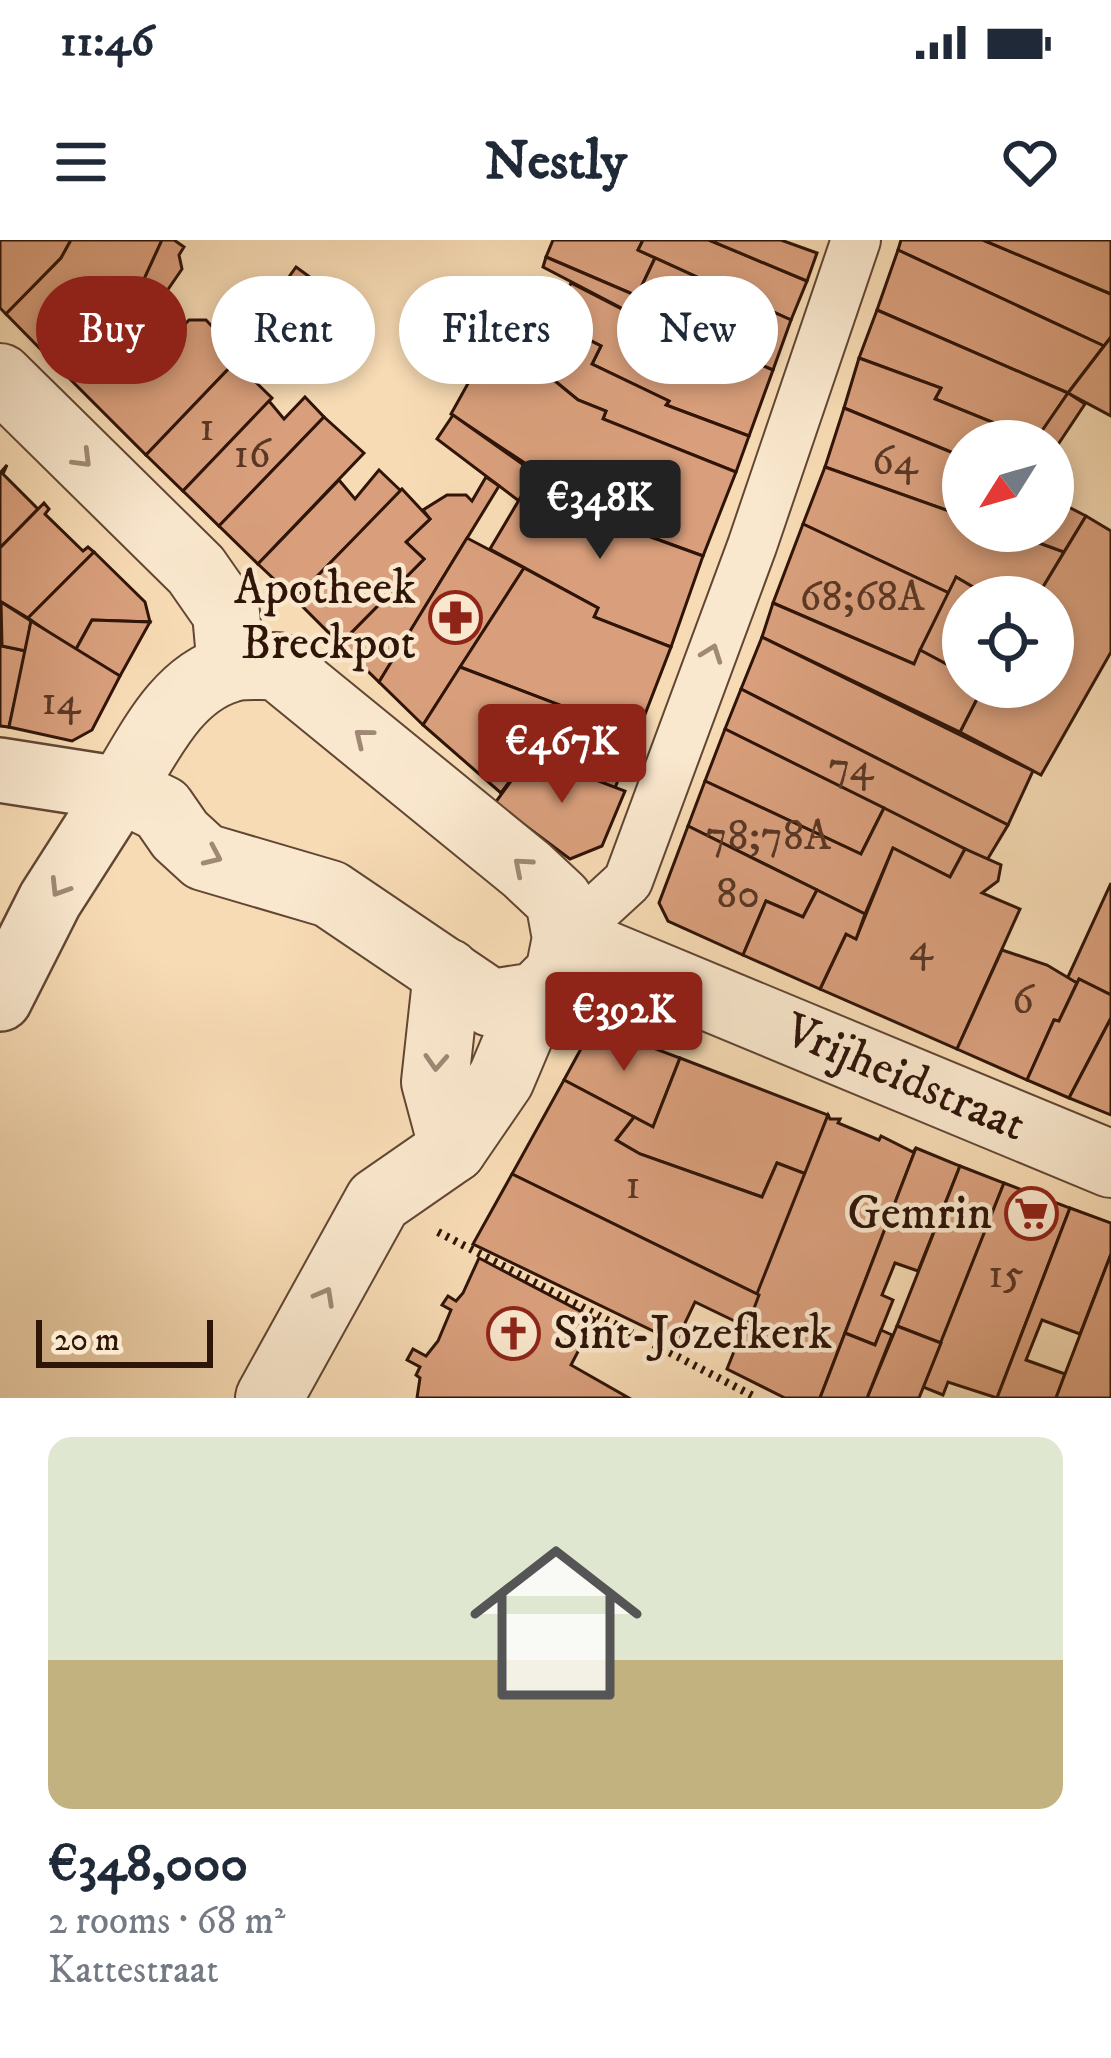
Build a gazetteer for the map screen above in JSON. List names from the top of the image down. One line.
{"streets":{"street":["Vrijheidstraat"]},"places":{"pharmacy":["Apotheek Breckpot"],"supermarket":["Gemrin"],"church":["Sint-Jozefkerk"]},"house_numbers":["1","16","64","68;68A","14","74","78;78A","80","4","6","1","15"],"scale_bar":"20 m","north":"bottom left","page":{"status":"11:46","header":"Nestly","chip":["Buy","Rent","Filters","New"],"price":["€348K","€467K","€392K"],"scale":"20 m","list":[{"name":"€348,000","note":"2 rooms · 68 m² · Kattestraat"}]}}
